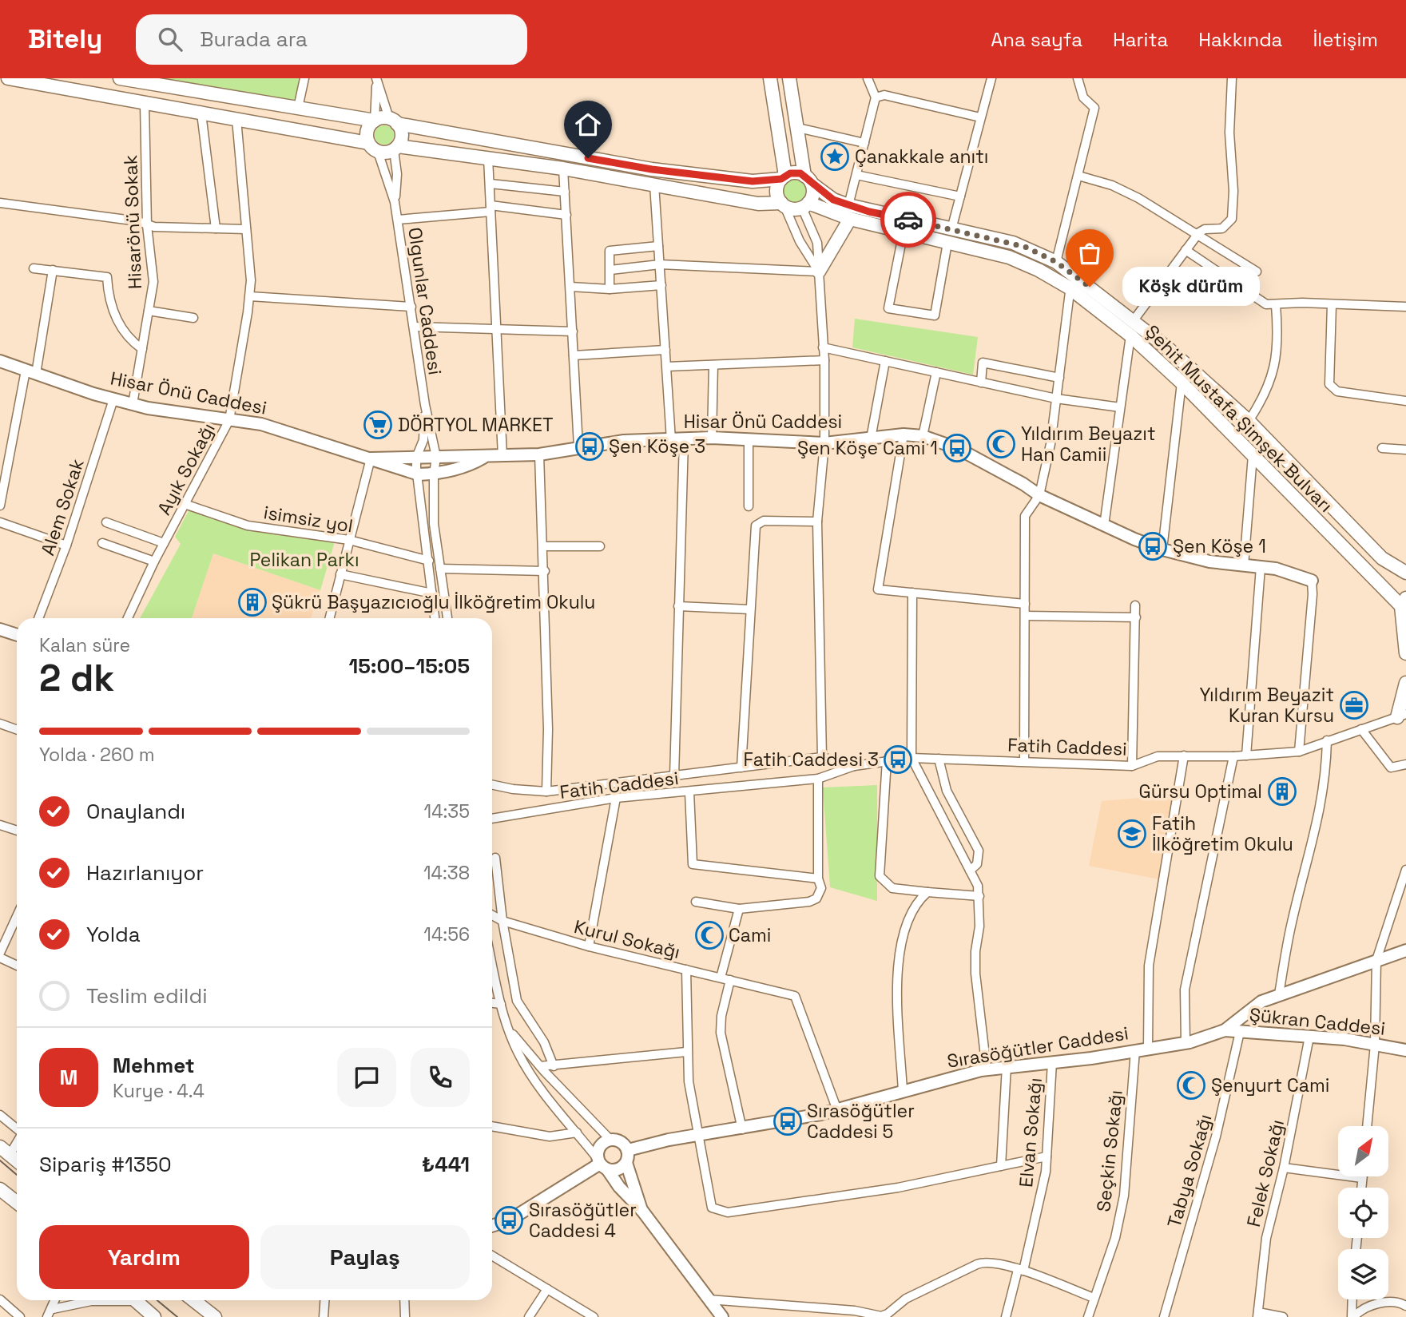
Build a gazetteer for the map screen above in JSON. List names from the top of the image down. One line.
{"streets":{"main road":["Hisar Önü Caddesi","Şehit Mustafa Şimşek Bulvarı","Şükran Caddesi","Sırasöğütler Caddesi"],"street":["Hisarönü Sokak","Olgunlar Caddesi","Ayık Sokağı","Alem Sokak","isimsiz yol","Fatih Caddesi","Kurul Sokağı","Elvan Sokağı","Seçkin Sokağı","Tabya Sokağı","Felek Sokağı"]},"crossings":[["Hisarönü Sokak","Hisar Önü Caddesi"],["Olgunlar Caddesi","Hisar Önü Caddesi"],["Olgunlar Caddesi","isimsiz yol"],["Hisar Önü Caddesi","Ayık Sokağı"],["Hisar Önü Caddesi","Alem Sokak"],["Ayık Sokağı","isimsiz yol"],["Kurul Sokağı","Sırasöğütler Caddesi"],["Şükran Caddesi","Sırasöğütler Caddesi"],["Şükran Caddesi","Tabya Sokağı"],["Şükran Caddesi","Felek Sokağı"],["Sırasöğütler Caddesi","Elvan Sokağı"],["Sırasöğütler Caddesi","Seçkin Sokağı"]],"parks":["Pelikan Parkı"],"places":{"place":["Çanakkale anıtı"],"other":["Köşk dürüm"],"supermarket":["DÖRTYOL MARKET"],"mosque":["Yıldırım Beyazıt Han Camii","Cami","Şenyurt Cami"],"bus stop":["Şen Köşe 3","Şen Köşe Cami 1","Şen Köşe 1","Fatih Caddesi 3","Sırasöğütler Caddesi 5","Sırasöğütler Caddesi 4"],"building":["Şükrü Başyazıcıoğlu İlköğretim Okulu","Gürsu Optimal"],"office":["Yıldırım Beyazit Kuran Kursu"],"school or university":["Fatih İlköğretim Okulu"]},"north":"top right","page":{"header":"Bitely","search":"Burada ara","nav":["Ana sayfa","Harita","Hakkında","İletişim"],"bubble":"Köşk dürüm","heading":["2 dk","Kalan süre","15:00–15:05"],"panel":["Mehmet","Kurye · 4.4","Sipariş #1350","₺441"],"bar":"Yolda · 260 m","list":[["Onaylandı","14:35"],["Hazırlanıyor","14:38"],["Yolda","14:56"],"Teslim edildi"],"round":"M","buttons":["Yardım","Paylaş"]}}
